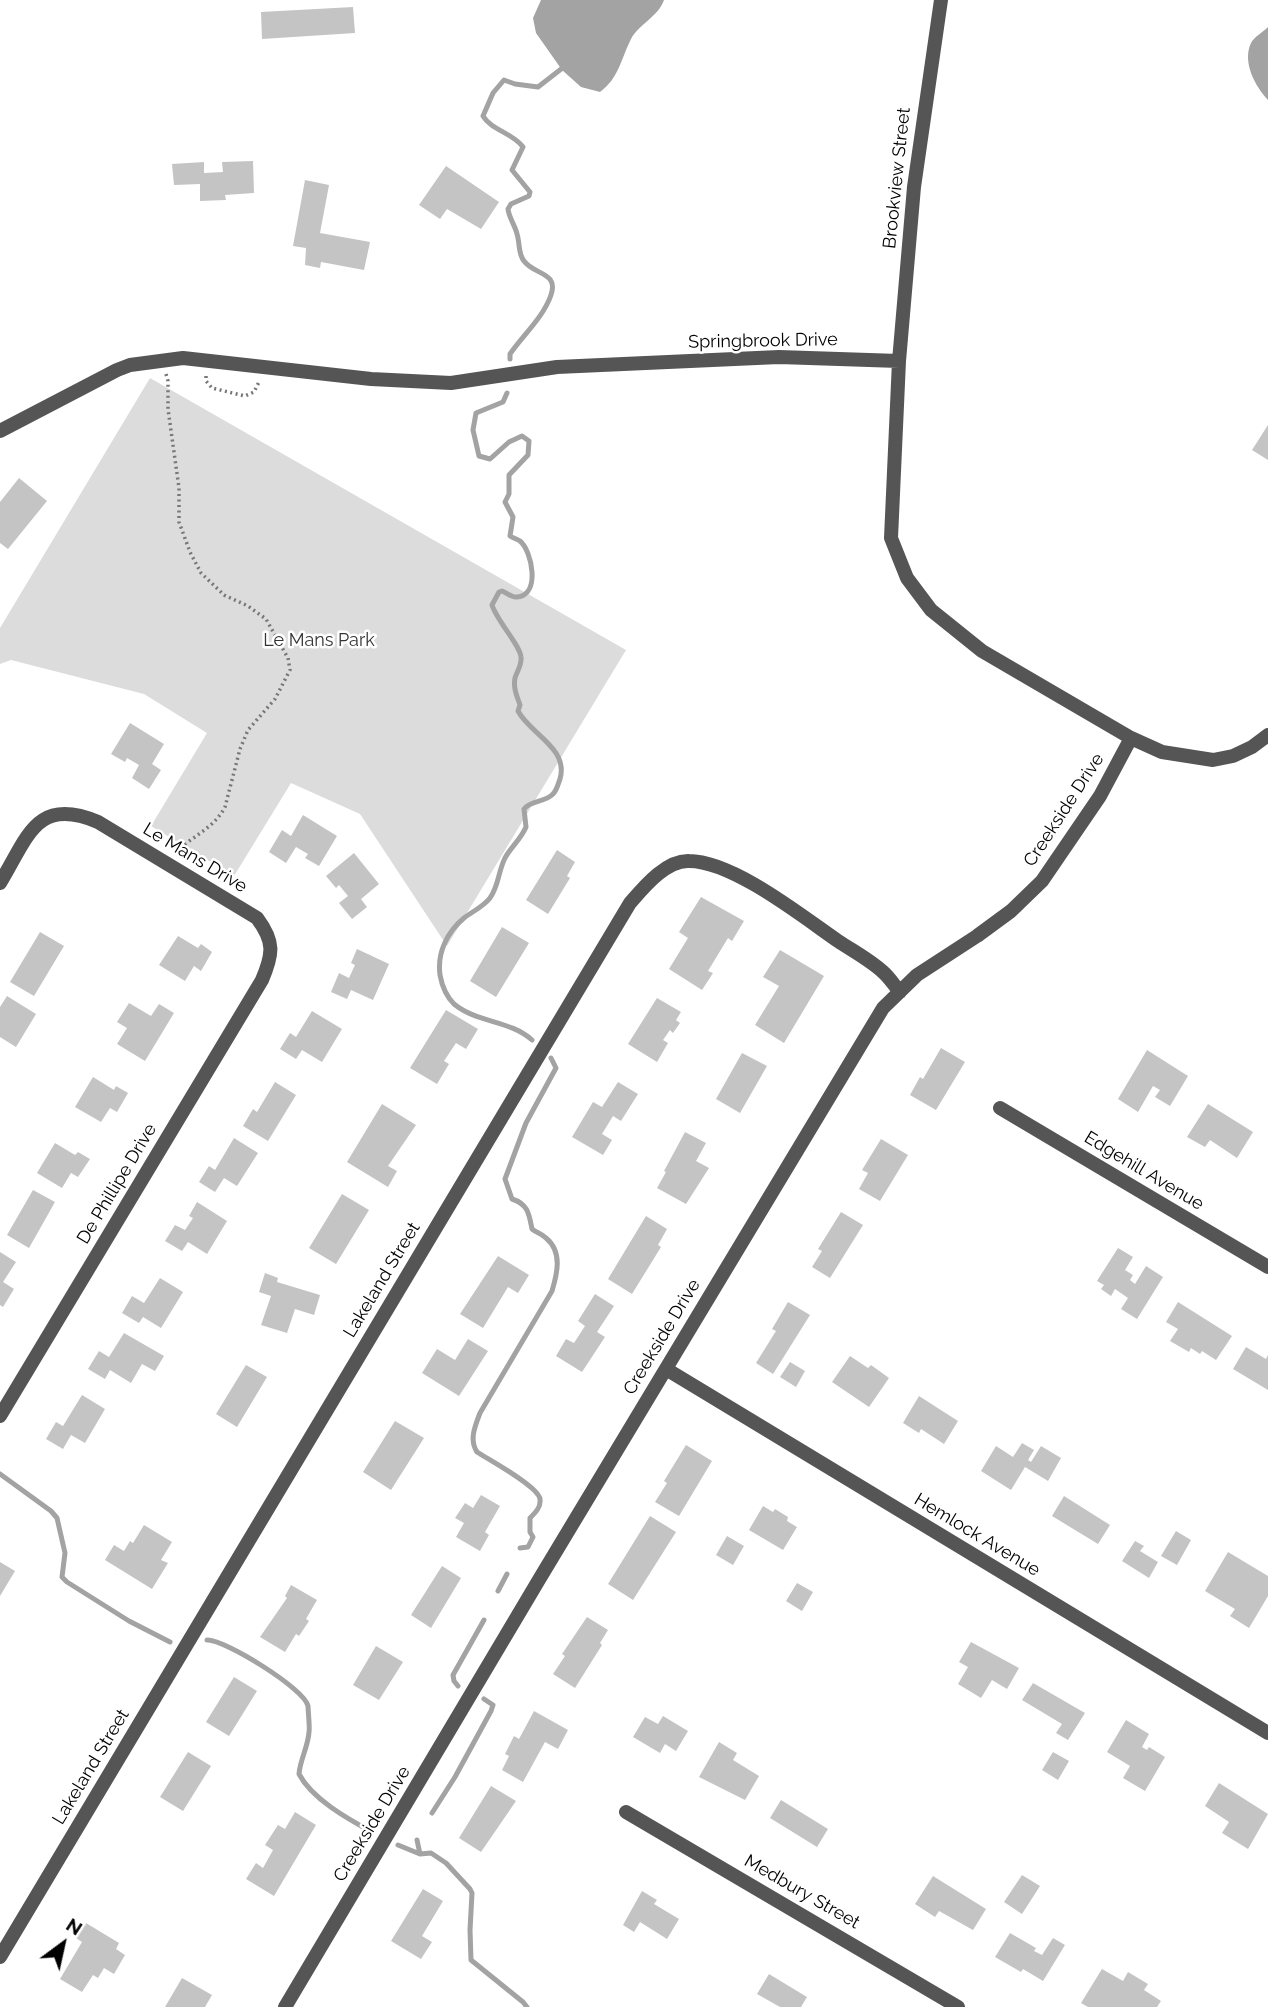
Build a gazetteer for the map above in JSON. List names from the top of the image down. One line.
{"streets":{"street":["Brookview Street","Springbrook Drive","Creekside Drive","Le Mans Drive","Edgehill Avenue","De Phillipe Drive","Lakeland Street","Hemlock Avenue","Medbury Street"]},"crossings":[["Brookview Street","Springbrook Drive"],["Creekside Drive","Lakeland Street"],["Creekside Drive","Hemlock Avenue"],["Le Mans Drive","De Phillipe Drive"]],"parks":["Le Mans Park"],"north":"top right"}
